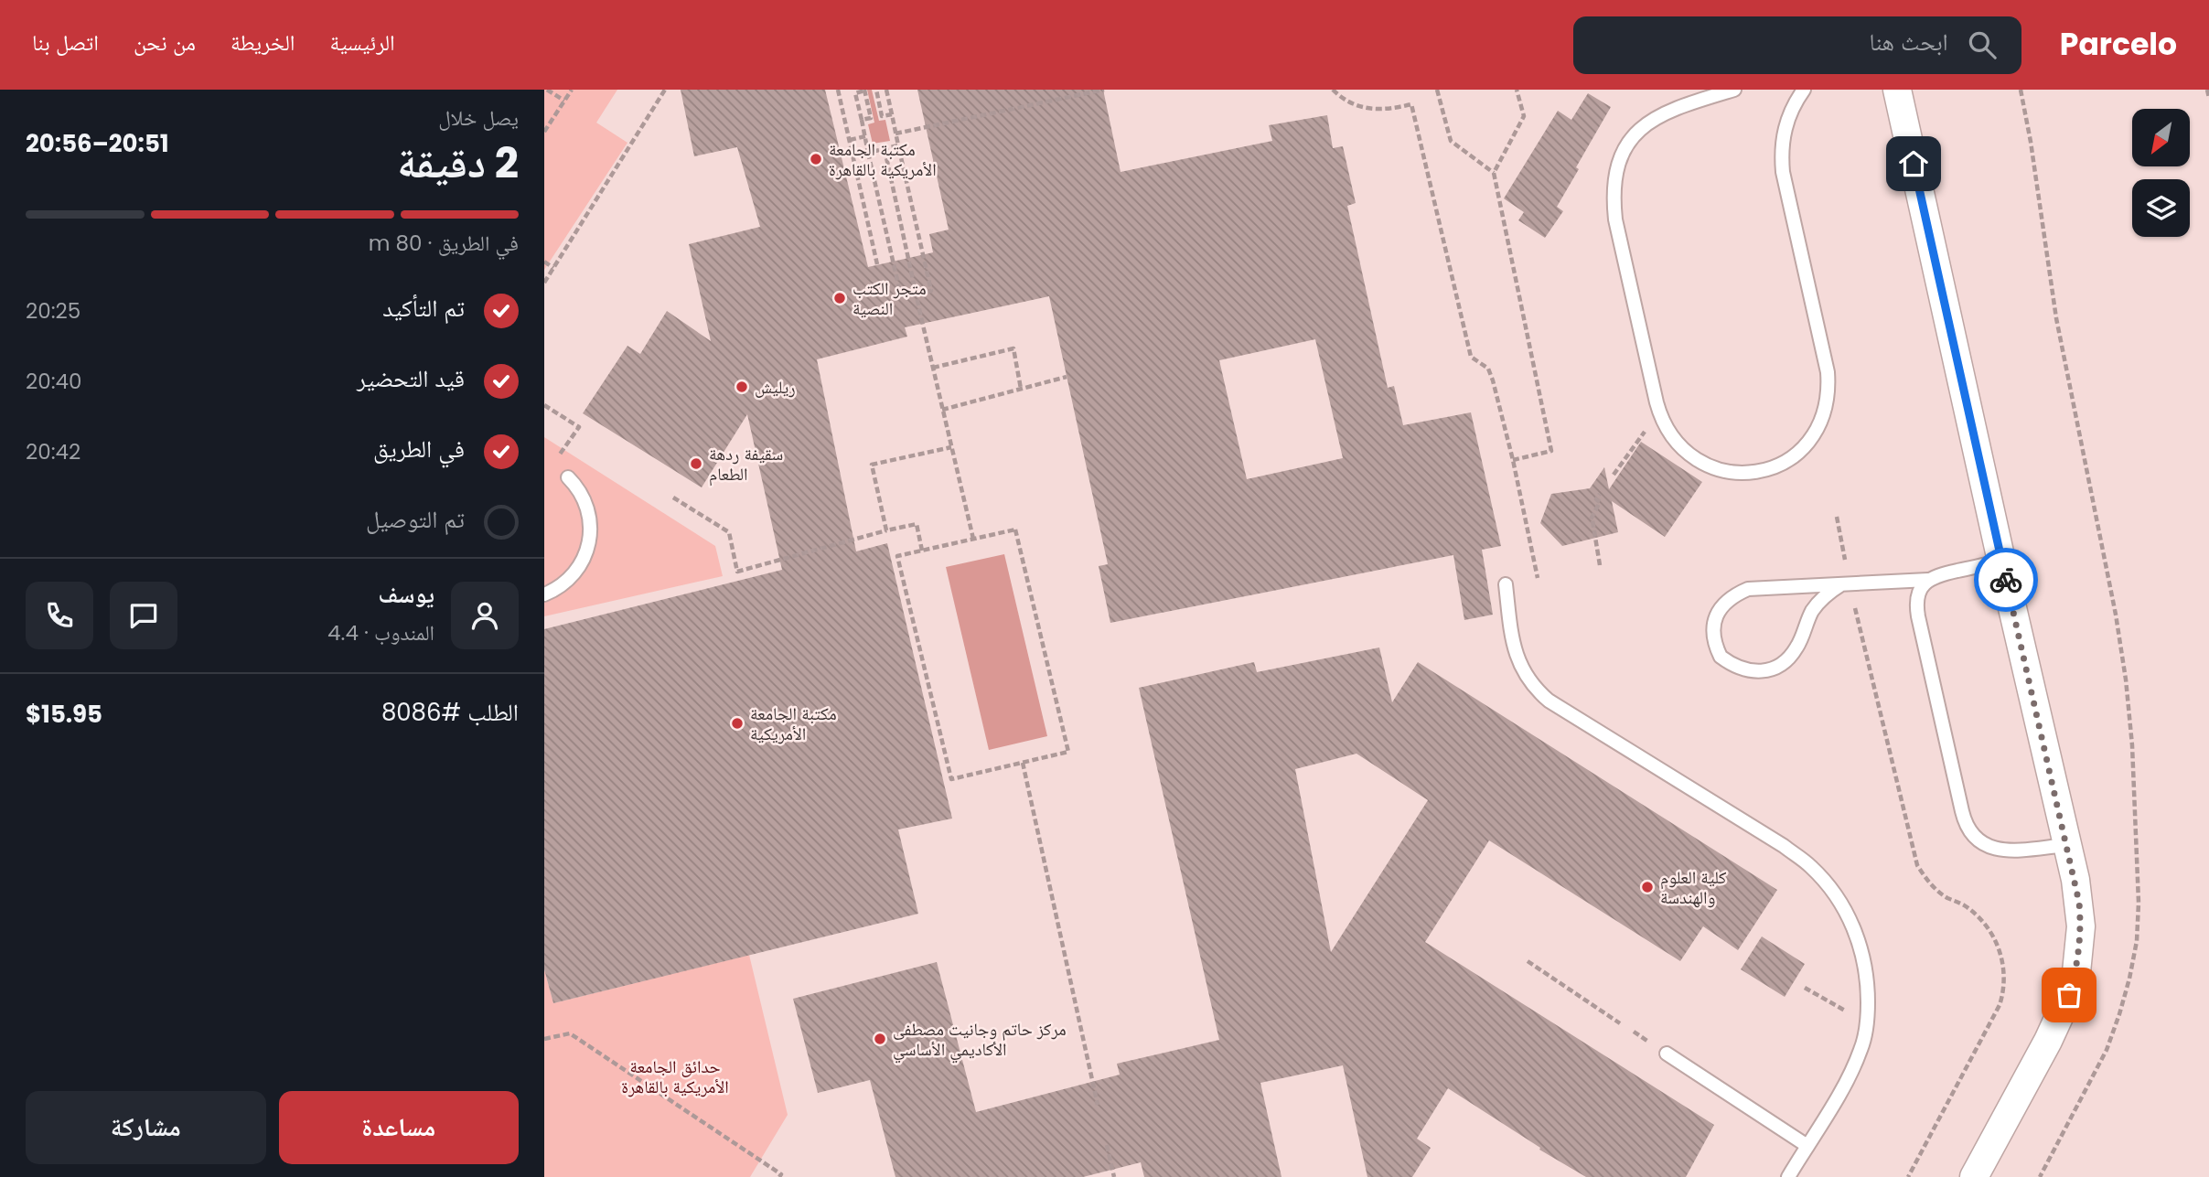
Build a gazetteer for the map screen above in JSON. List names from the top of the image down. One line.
{"parks":["حدائق الجامعة الأمريكية بالقاهرة"],"places":["مكتبة الجامعة الأمريكية بالقاهرة","متجر الكتب النصية","ريليش","سقيفة ردهة الطعام","مكتبة الجامعة الأمريكية","كلية العلوم والهندسة","مركز حاتم وجانيت مصطفى الأكاديمي الأساسي"],"north":"bottom left","page":{"header":"Parcelo","search":"ابحث هنا","nav":["الرئيسية","الخريطة","من نحن","اتصل بنا"],"heading":["2 دقيقة","يصل خلال","20:51–20:56"],"panel":["يوسف","المندوب · 4.4","الطلب #8086","$15.95"],"bar":"في الطريق · 80 m","list":[["تم التأكيد","20:25"],["قيد التحضير","20:40"],["في الطريق","20:42"],"تم التوصيل"],"buttons":["مساعدة","مشاركة"]}}
